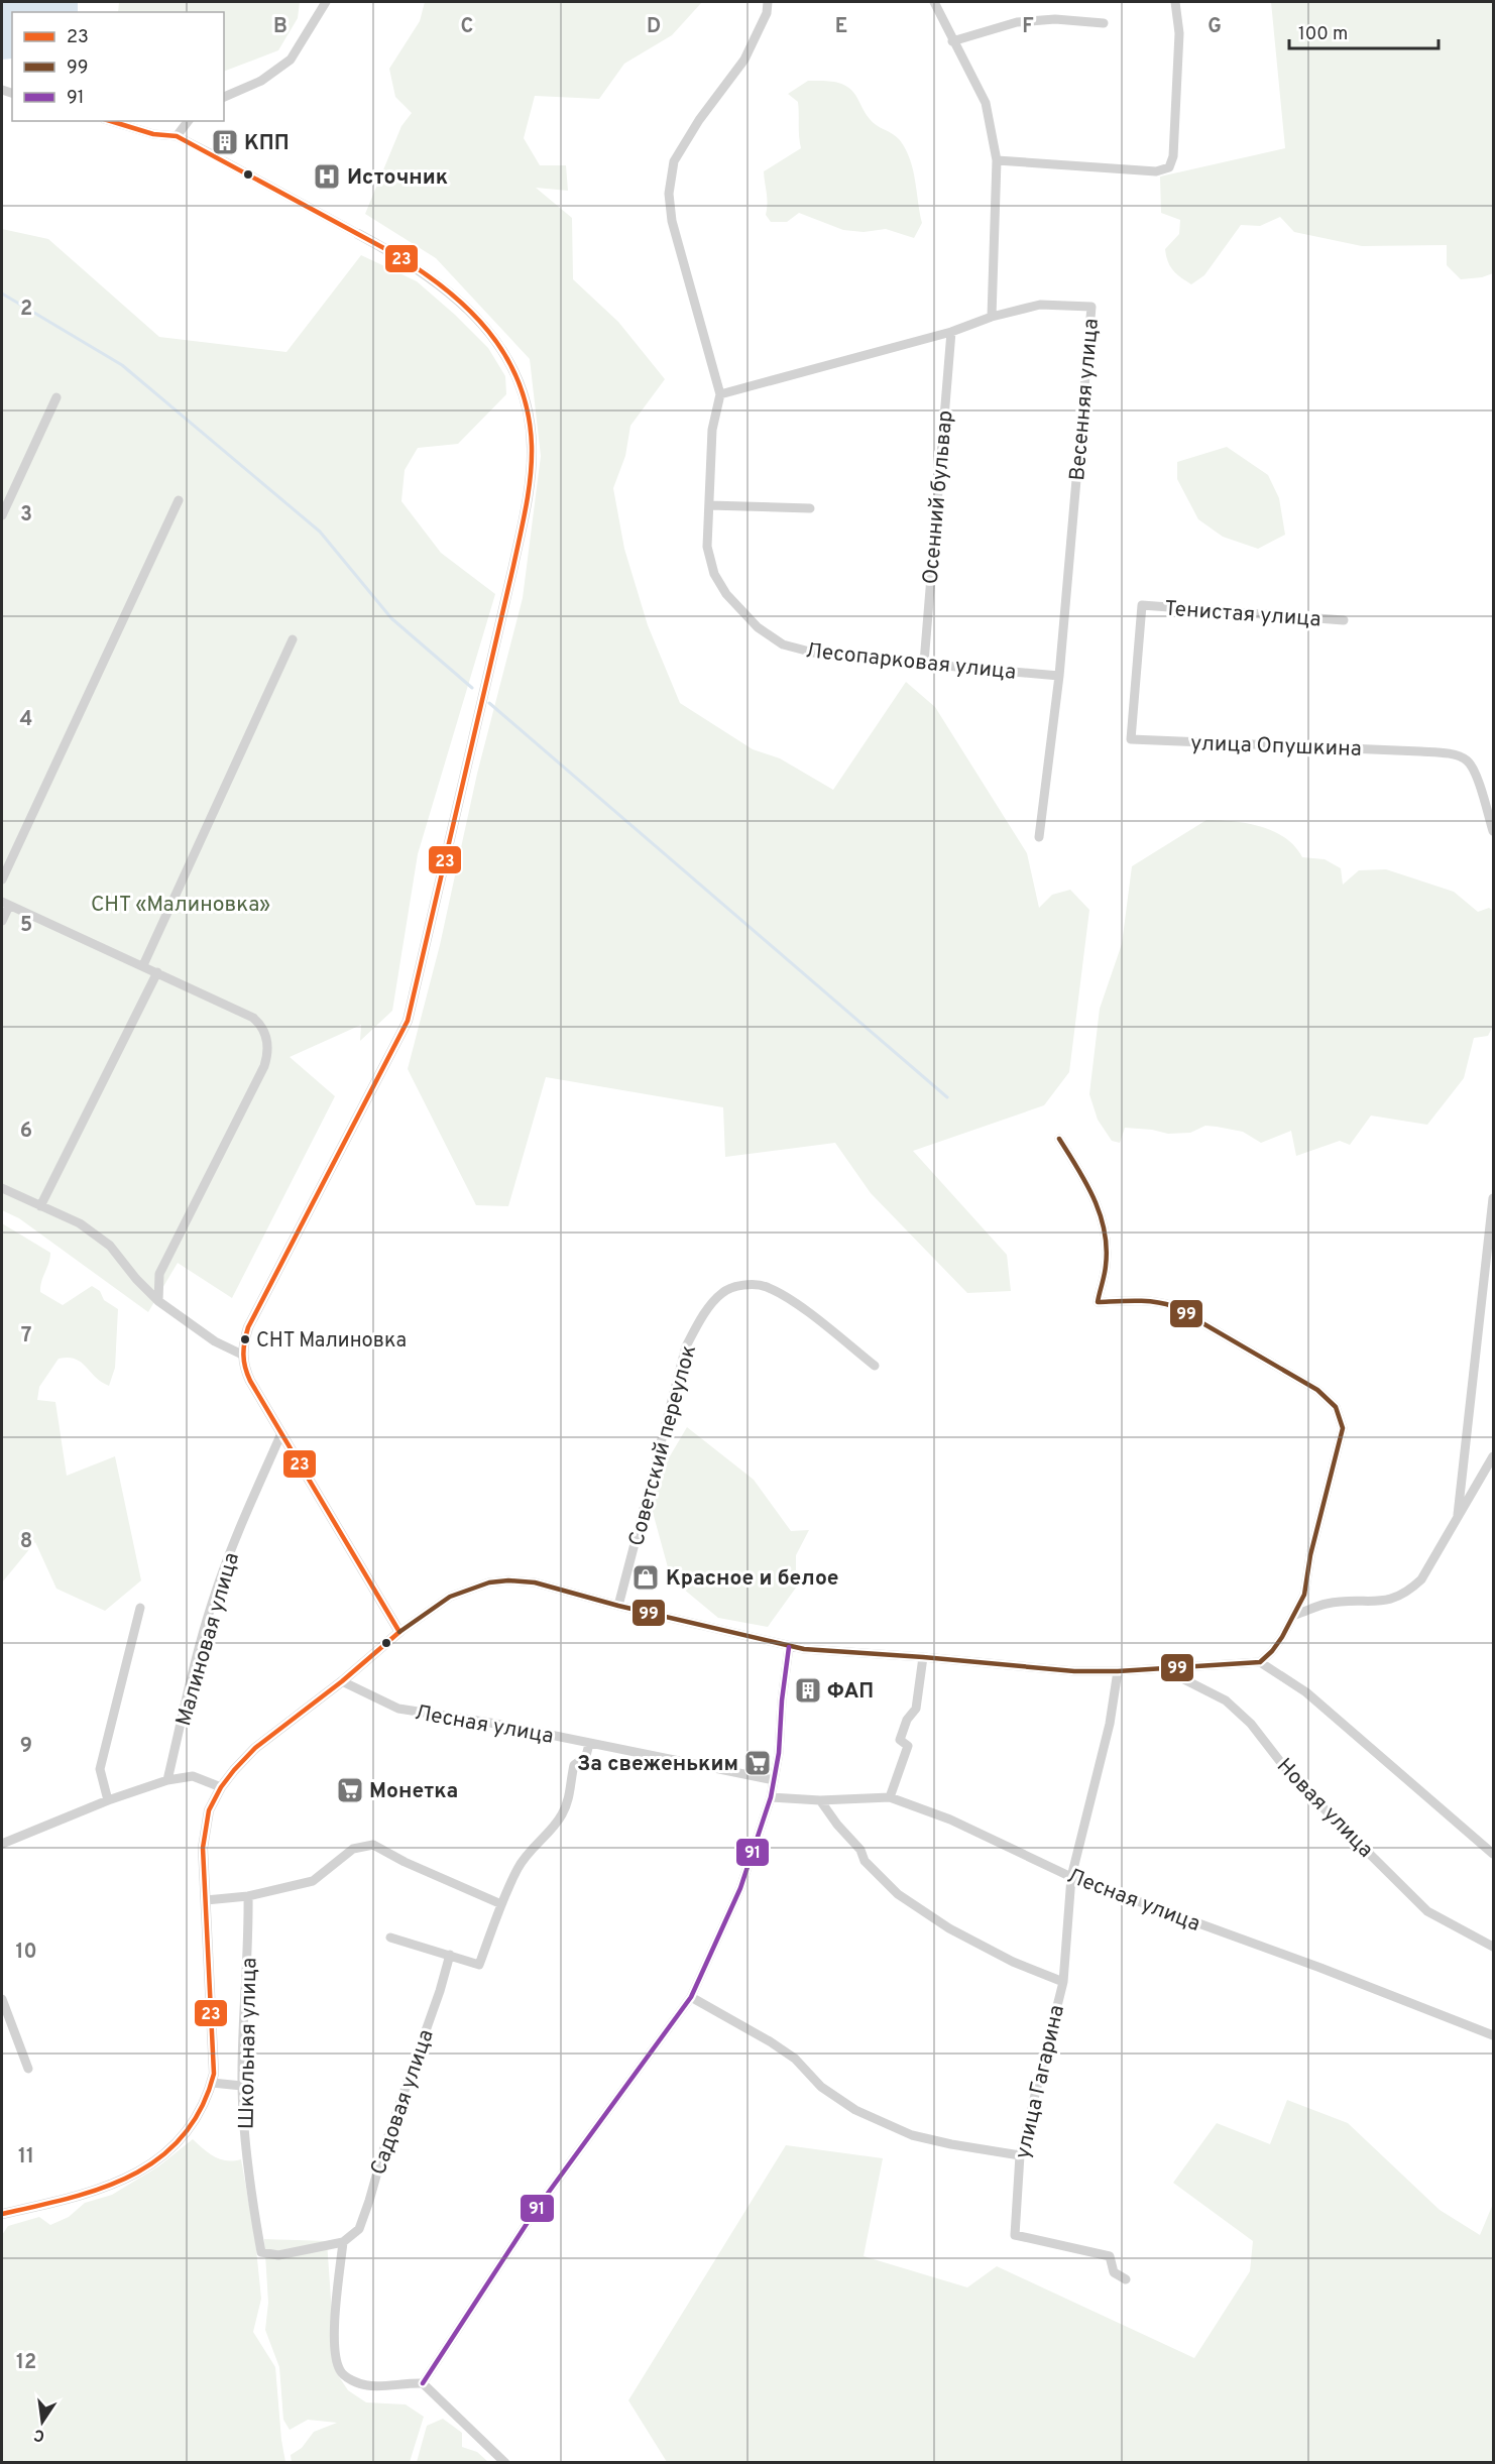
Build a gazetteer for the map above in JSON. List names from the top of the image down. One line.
{"streets":{"street":["Весенняя улица","Осенний бульвар","Тенистая улица","Лесопарковая улица","улица Опушкина","Советский переулок","Малиновая улица","Лесная улица","Новая улица","Школьная улица","улица Гагарина","Садовая улица"]},"crossings":[["Весенняя улица","Осенний бульвар"],["Весенняя улица","Лесопарковая улица"],["Осенний бульвар","Лесопарковая улица"],["Тенистая улица","улица Опушкина"],["Лесная улица","улица Гагарина"],["Школьная улица","Садовая улица"]],"parks":["СНТ «Малиновка»"],"places":{"building":["КПП","ФАП"],"hospital":["Источник"],"other":["СНТ Малиновка"],"shop":["Красное и белое"],"supermarket":["За свеженьким","Монетка"]},"lines":["transit line 23","transit line 99","transit line 91"],"legend":["23","99","91"],"scale_bar":"100 m","north":"bottom","grid":{"columns":["B","C","D","E","F","G"],"rows":["2","3","4","5","6","7","8","9","10","11","12"]}}
